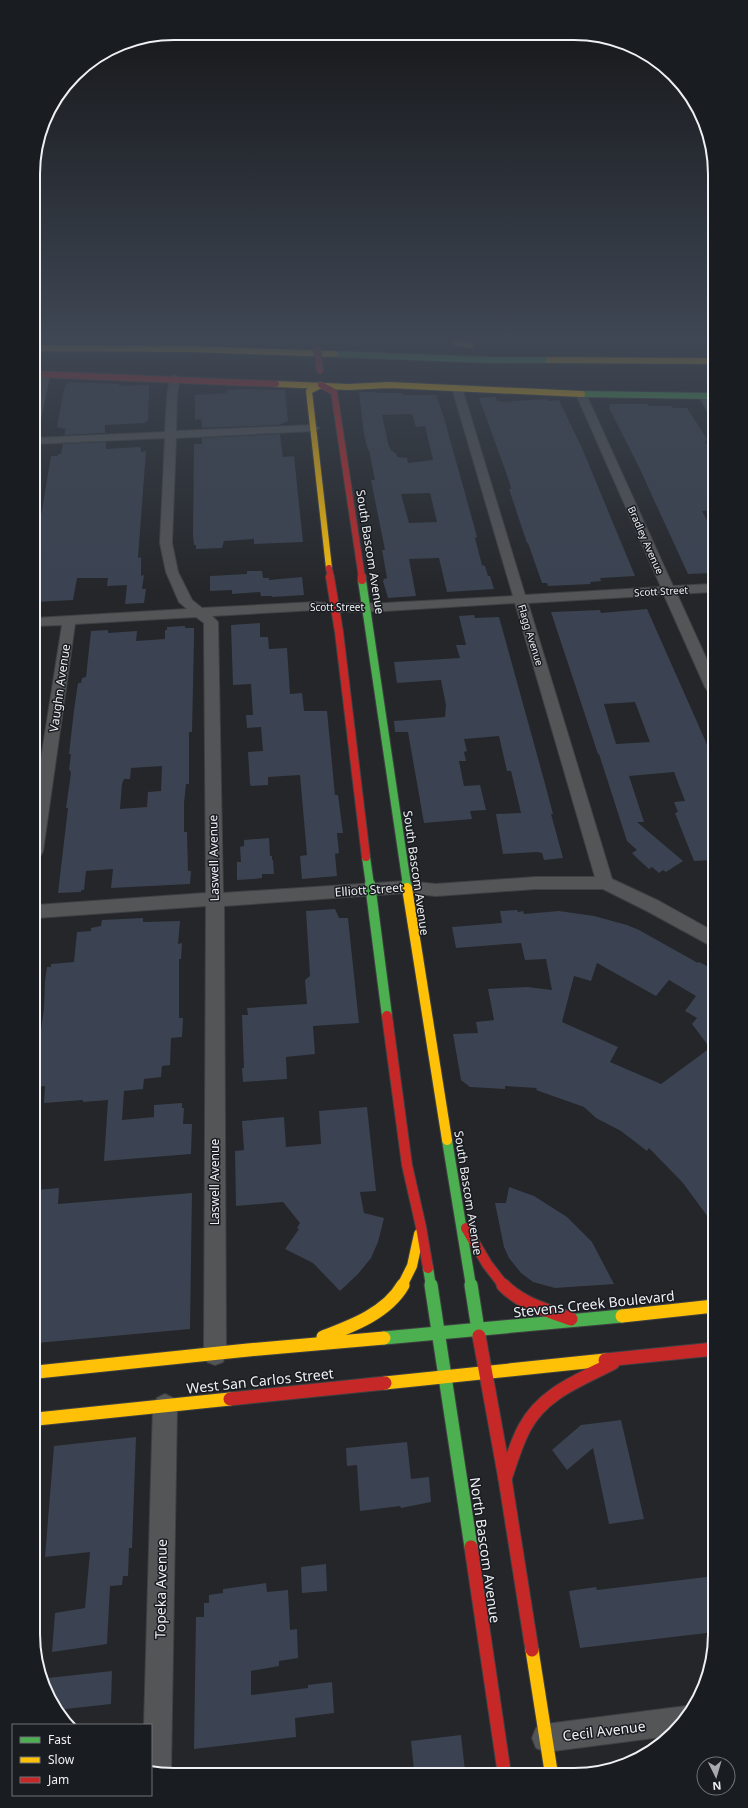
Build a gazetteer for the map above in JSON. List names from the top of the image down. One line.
{"streets":{"main road":["South Bascom Avenue","Stevens Creek Boulevard","West San Carlos Street","North Bascom Avenue"],"street":["Bradley Avenue","Scott Street","Flagg Avenue","Vaughn Avenue","Laswell Avenue","Elliott Street","Topeka Avenue","Cecil Avenue"]},"crossings":[["Bradley Avenue","Scott Street"],["South Bascom Avenue","Scott Street"],["South Bascom Avenue","Elliott Street"],["South Bascom Avenue","Stevens Creek Boulevard"],["South Bascom Avenue","West San Carlos Street"],["Scott Street","Flagg Avenue"],["Scott Street","Vaughn Avenue"],["Scott Street","Laswell Avenue"],["Flagg Avenue","Elliott Street"],["Laswell Avenue","Elliott Street"],["West San Carlos Street","North Bascom Avenue"],["West San Carlos Street","Topeka Avenue"]],"legend":["Fast","Slow","Jam"],"north":"bottom"}
